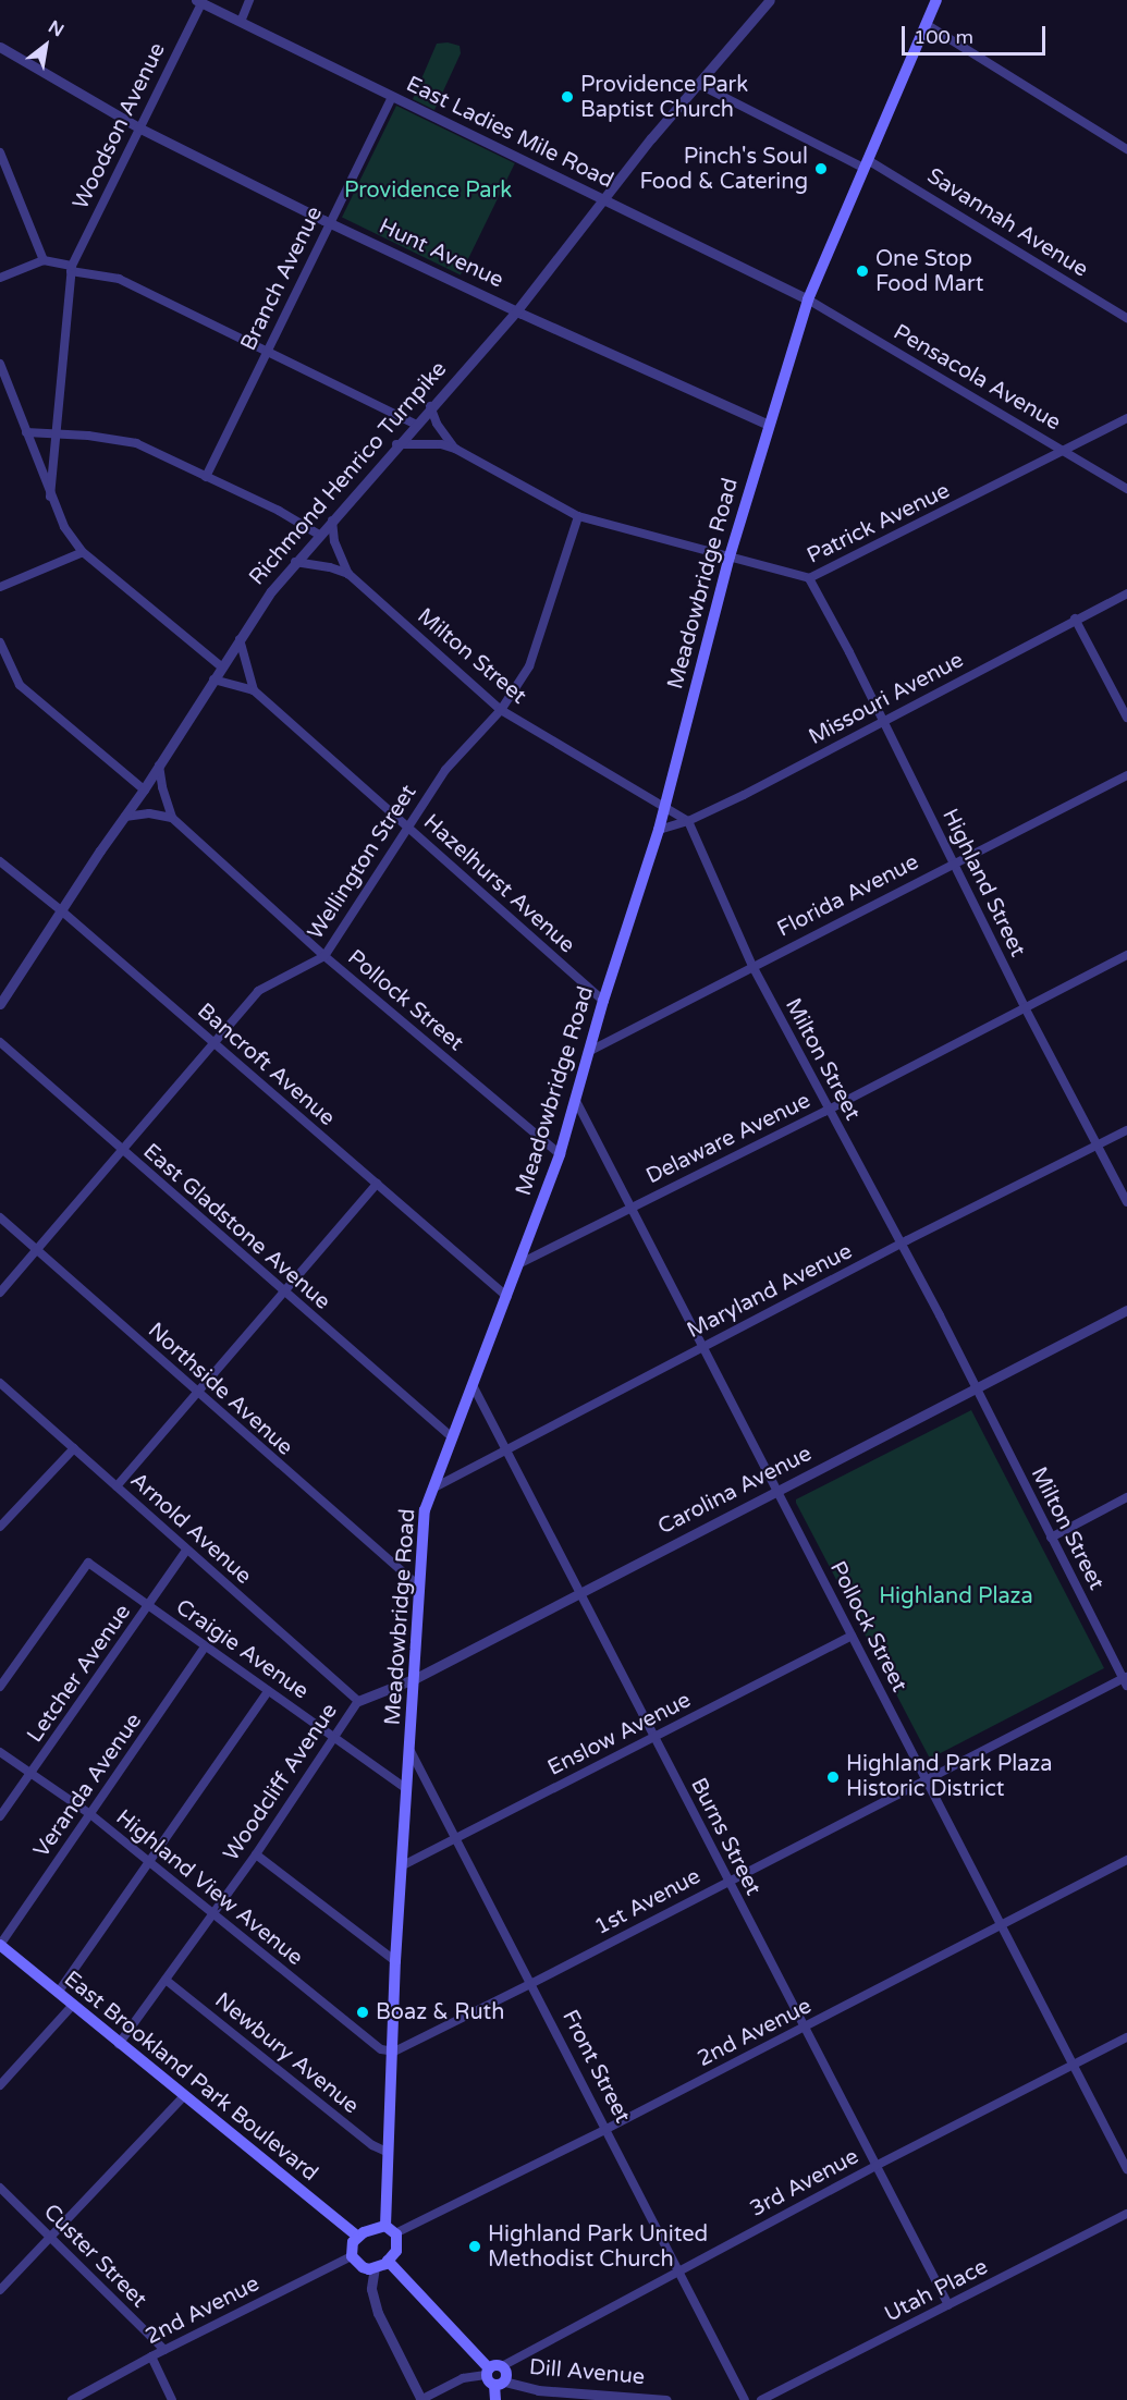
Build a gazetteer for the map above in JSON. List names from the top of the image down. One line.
{"streets":{"main road":["Meadowbridge Road","East Brookland Park Boulevard"],"street":["Woodson Avenue","East Ladies Mile Road","Savannah Avenue","Hunt Avenue","Branch Avenue","Pensacola Avenue","Richmond Henrico Turnpike","Patrick Avenue","Milton Street","Missouri Avenue","Wellington Street","Highland Street","Hazelhurst Avenue","Florida Avenue","Pollock Street","Bancroft Avenue","Delaware Avenue","East Gladstone Avenue","Maryland Avenue","Northside Avenue","Carolina Avenue","Arnold Avenue","Craigie Avenue","Letcher Avenue","Enslow Avenue","Woodcliff Avenue","Veranda Avenue","Burns Street","Highland View Avenue","1st Avenue","2nd Avenue","Newbury Avenue","Front Street","3rd Avenue","Custer Street","Utah Place","Dill Avenue"]},"crossings":[["Woodson Avenue","East Ladies Mile Road"],["Woodson Avenue","Hunt Avenue"],["East Ladies Mile Road","Branch Avenue"],["East Ladies Mile Road","Pensacola Avenue"],["East Ladies Mile Road","Richmond Henrico Turnpike"],["East Ladies Mile Road","Meadowbridge Road"],["Savannah Avenue","Richmond Henrico Turnpike"],["Savannah Avenue","Meadowbridge Road"],["Hunt Avenue","Branch Avenue"],["Hunt Avenue","Richmond Henrico Turnpike"],["Hunt Avenue","Meadowbridge Road"],["Pensacola Avenue","Patrick Avenue"],["Pensacola Avenue","Meadowbridge Road"],["Richmond Henrico Turnpike","Patrick Avenue"],["Richmond Henrico Turnpike","Milton Street"],["Richmond Henrico Turnpike","Hazelhurst Avenue"],["Richmond Henrico Turnpike","Bancroft Avenue"],["Patrick Avenue","Meadowbridge Road"],["Patrick Avenue","Wellington Street"],["Patrick Avenue","Highland Street"],["Meadowbridge Road","Milton Street"],["Meadowbridge Road","Missouri Avenue"],["Meadowbridge Road","Hazelhurst Avenue"],["Meadowbridge Road","Florida Avenue"],["Meadowbridge Road","Pollock Street"],["Meadowbridge Road","Bancroft Avenue"],["Meadowbridge Road","Delaware Avenue"],["Meadowbridge Road","East Gladstone Avenue"],["Meadowbridge Road","Maryland Avenue"],["Meadowbridge Road","Northside Avenue"],["Meadowbridge Road","Carolina Avenue"],["Meadowbridge Road","Craigie Avenue"],["Meadowbridge Road","Enslow Avenue"],["Meadowbridge Road","Burns Street"],["Meadowbridge Road","Highland View Avenue"],["Meadowbridge Road","1st Avenue"],["Meadowbridge Road","2nd Avenue"],["Meadowbridge Road","Newbury Avenue"],["Meadowbridge Road","Front Street"],["Meadowbridge Road","East Brookland Park Boulevard"],["Milton Street","Missouri Avenue"],["Milton Street","Wellington Street"],["Milton Street","Florida Avenue"],["Milton Street","Delaware Avenue"],["Milton Street","Maryland Avenue"],["Milton Street","Carolina Avenue"],["Milton Street","1st Avenue"],["Missouri Avenue","Highland Street"],["Wellington Street","Hazelhurst Avenue"],["Wellington Street","Pollock Street"],["Wellington Street","Bancroft Avenue"],["Wellington Street","East Gladstone Avenue"],["Wellington Street","Northside Avenue"],["Highland Street","Florida Avenue"],["Highland Street","Delaware Avenue"],["Highland Street","Maryland Avenue"],["Pollock Street","Delaware Avenue"],["Pollock Street","Maryland Avenue"],["Pollock Street","Carolina Avenue"],["Pollock Street","Enslow Avenue"],["Pollock Street","1st Avenue"],["Pollock Street","2nd Avenue"],["Pollock Street","3rd Avenue"],["Maryland Avenue","Burns Street"],["Carolina Avenue","Arnold Avenue"],["Carolina Avenue","Woodcliff Avenue"],["Carolina Avenue","Burns Street"],["Arnold Avenue","Letcher Avenue"],["Arnold Avenue","Woodcliff Avenue"],["Craigie Avenue","Letcher Avenue"],["Craigie Avenue","Woodcliff Avenue"],["Craigie Avenue","Veranda Avenue"],["Letcher Avenue","Highland View Avenue"],["Enslow Avenue","Burns Street"],["Enslow Avenue","Front Street"],["Woodcliff Avenue","Highland View Avenue"],["Woodcliff Avenue","Newbury Avenue"],["Woodcliff Avenue","East Brookland Park Boulevard"],["Veranda Avenue","Highland View Avenue"],["Veranda Avenue","East Brookland Park Boulevard"],["Burns Street","1st Avenue"],["Burns Street","2nd Avenue"],["Burns Street","3rd Avenue"],["Burns Street","Utah Place"],["Highland View Avenue","1st Avenue"],["1st Avenue","Front Street"],["2nd Avenue","Front Street"],["2nd Avenue","East Brookland Park Boulevard"],["2nd Avenue","Custer Street"],["Front Street","3rd Avenue"],["3rd Avenue","Dill Avenue"]],"parks":["Providence Park","Highland Plaza"],"places":["Providence Park Baptist Church","Pinch's Soul Food & Catering","One Stop Food Mart","Highland Park Plaza Historic District","Boaz & Ruth","Highland Park United Methodist Church"],"scale_bar":"100 m","north":"top right"}
